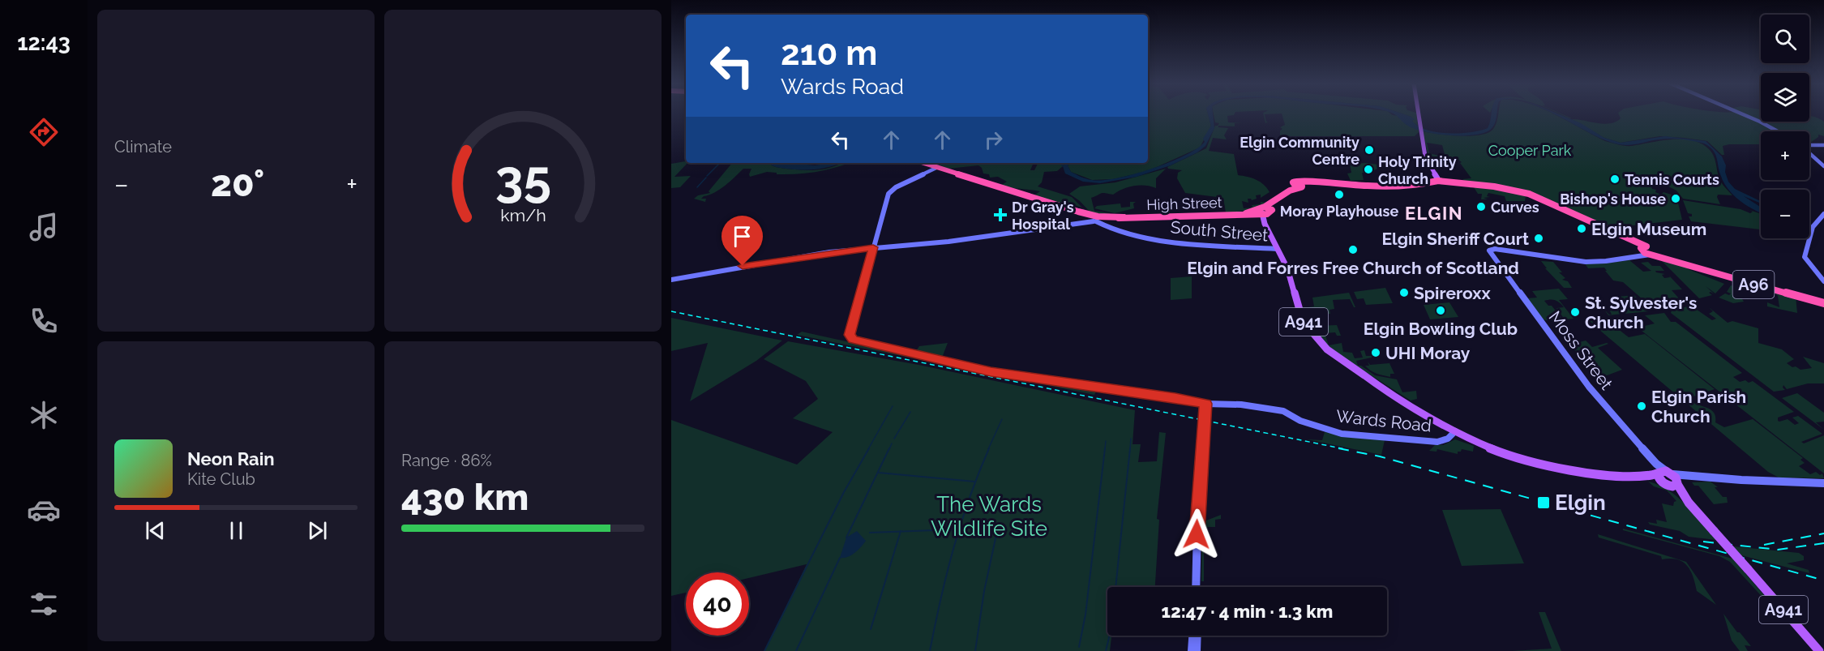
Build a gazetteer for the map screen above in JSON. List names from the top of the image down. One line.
{"streets":{"highway":["High Street","A96"],"main road":["A941"],"street":["South Street","Moss Street","Wards Road"]},"crossings":[["High Street","South Street"],["High Street","A941"],["South Street","A941"],["A941","Moss Street"],["A941","Wards Road"]],"districts":["ELGIN"],"parks":["Cooper Park","The Wards Wildlife Site"],"places":{"other":["Elgin Community Centre","Holy Trinity Church","Tennis Courts","Moray Playhouse","Bishop's House","Curves","Elgin Museum","Elgin Sheriff Court","Elgin and Forres Free Church of Scotland","Spireroxx","Elgin Bowling Club","St. Sylvester's Church","UHI Moray","Elgin Parish Church"],"health":["Dr Gray's Hospital"],"transit":["Elgin"]},"page":{"tabs":"12:43","tile":["Climate",["Range · 86%","430 km"]],"map_buttons":["+","−"],"turn":["210 m","Wards Road"],"heat":["−","20°","+"],"song":["Neon Rain","Kite Club"],"limit":"40","trip":"12:47 · 4 min · 1.3 km","gauge":["35","km/h"]}}
